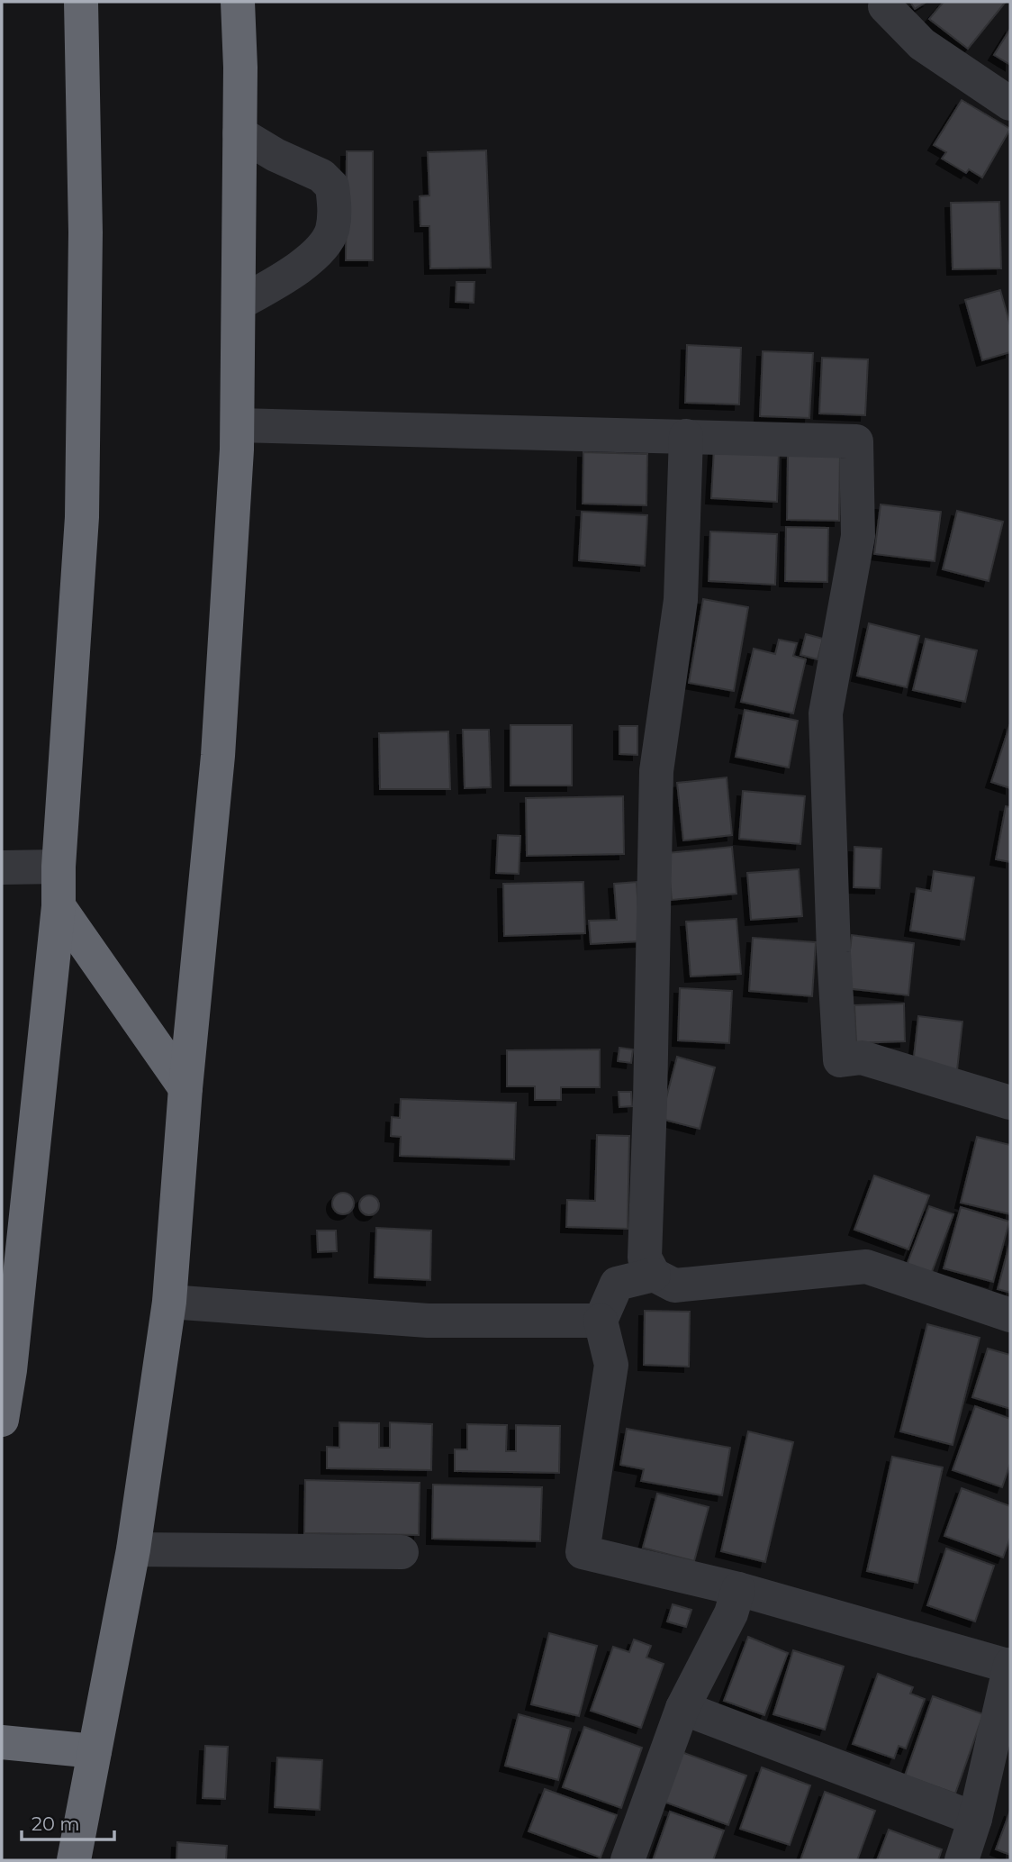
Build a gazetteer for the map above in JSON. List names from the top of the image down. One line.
{"scale_bar":"20 m"}
